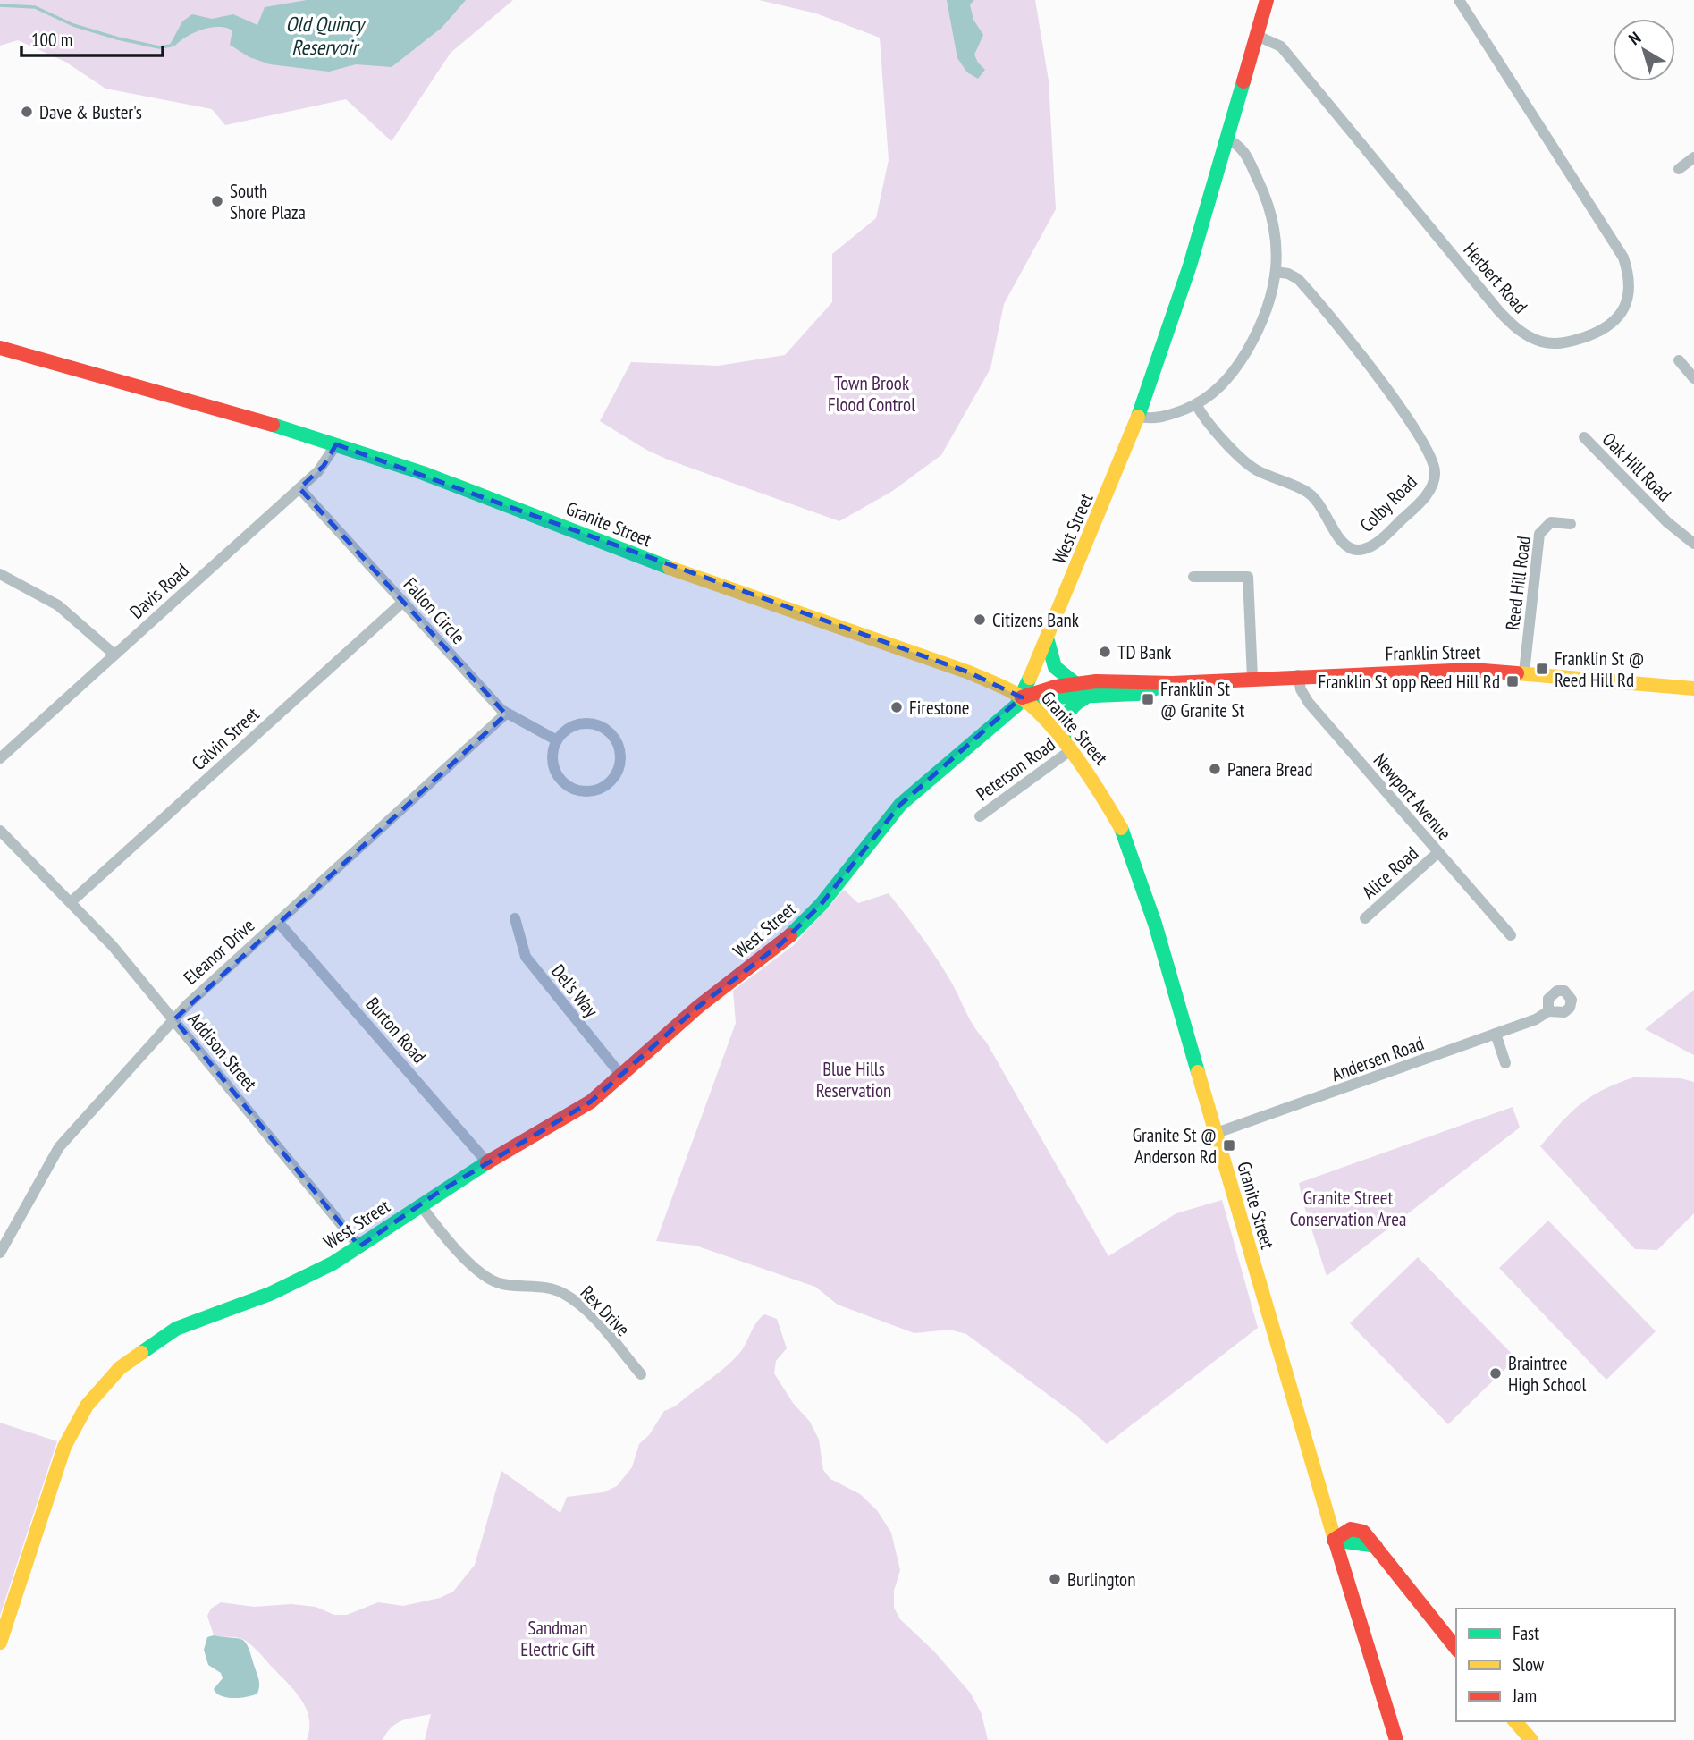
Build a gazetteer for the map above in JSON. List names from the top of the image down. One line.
{"streets":{"main road":["Granite Street","West Street","Franklin Street"],"street":["Herbert Road","Oak Hill Road","Colby Road","Reed Hill Road","Davis Road","Fallon Circle","Calvin Street","Peterson Road","Newport Avenue","Alice Road","Eleanor Drive","Del's Way","Burton Road","Addison Street","Andersen Road","Rex Drive"]},"crossings":[["Herbert Road","West Street"],["Granite Street","West Street"],["Granite Street","Davis Road"],["Granite Street","Franklin Street"],["Granite Street","Peterson Road"],["Granite Street","Andersen Road"],["West Street","Franklin Street"],["West Street","Del's Way"],["West Street","Burton Road"],["West Street","Addison Street"],["West Street","Rex Drive"],["Reed Hill Road","Franklin Street"],["Davis Road","Fallon Circle"],["Fallon Circle","Calvin Street"],["Fallon Circle","Eleanor Drive"],["Franklin Street","Newport Avenue"],["Calvin Street","Addison Street"],["Newport Avenue","Alice Road"],["Eleanor Drive","Burton Road"],["Eleanor Drive","Addison Street"]],"water":["Old Quincy Reservoir"],"parks":["Town Brook Flood Control","Blue Hills Reservation","Granite Street Conservation Area","Sandman Electric Gift"],"places":{"other":["Dave & Buster's","South Shore Plaza","Citizens Bank","TD Bank","Firestone","Panera Bread","Braintree High School","Burlington"],"transit":["Franklin St @ Reed Hill Rd","Franklin St opp Reed Hill Rd","Franklin St @ Granite St","Granite St @ Anderson Rd"]},"legend":["Fast","Slow","Jam"],"scale_bar":"100 m","north":"top left"}
